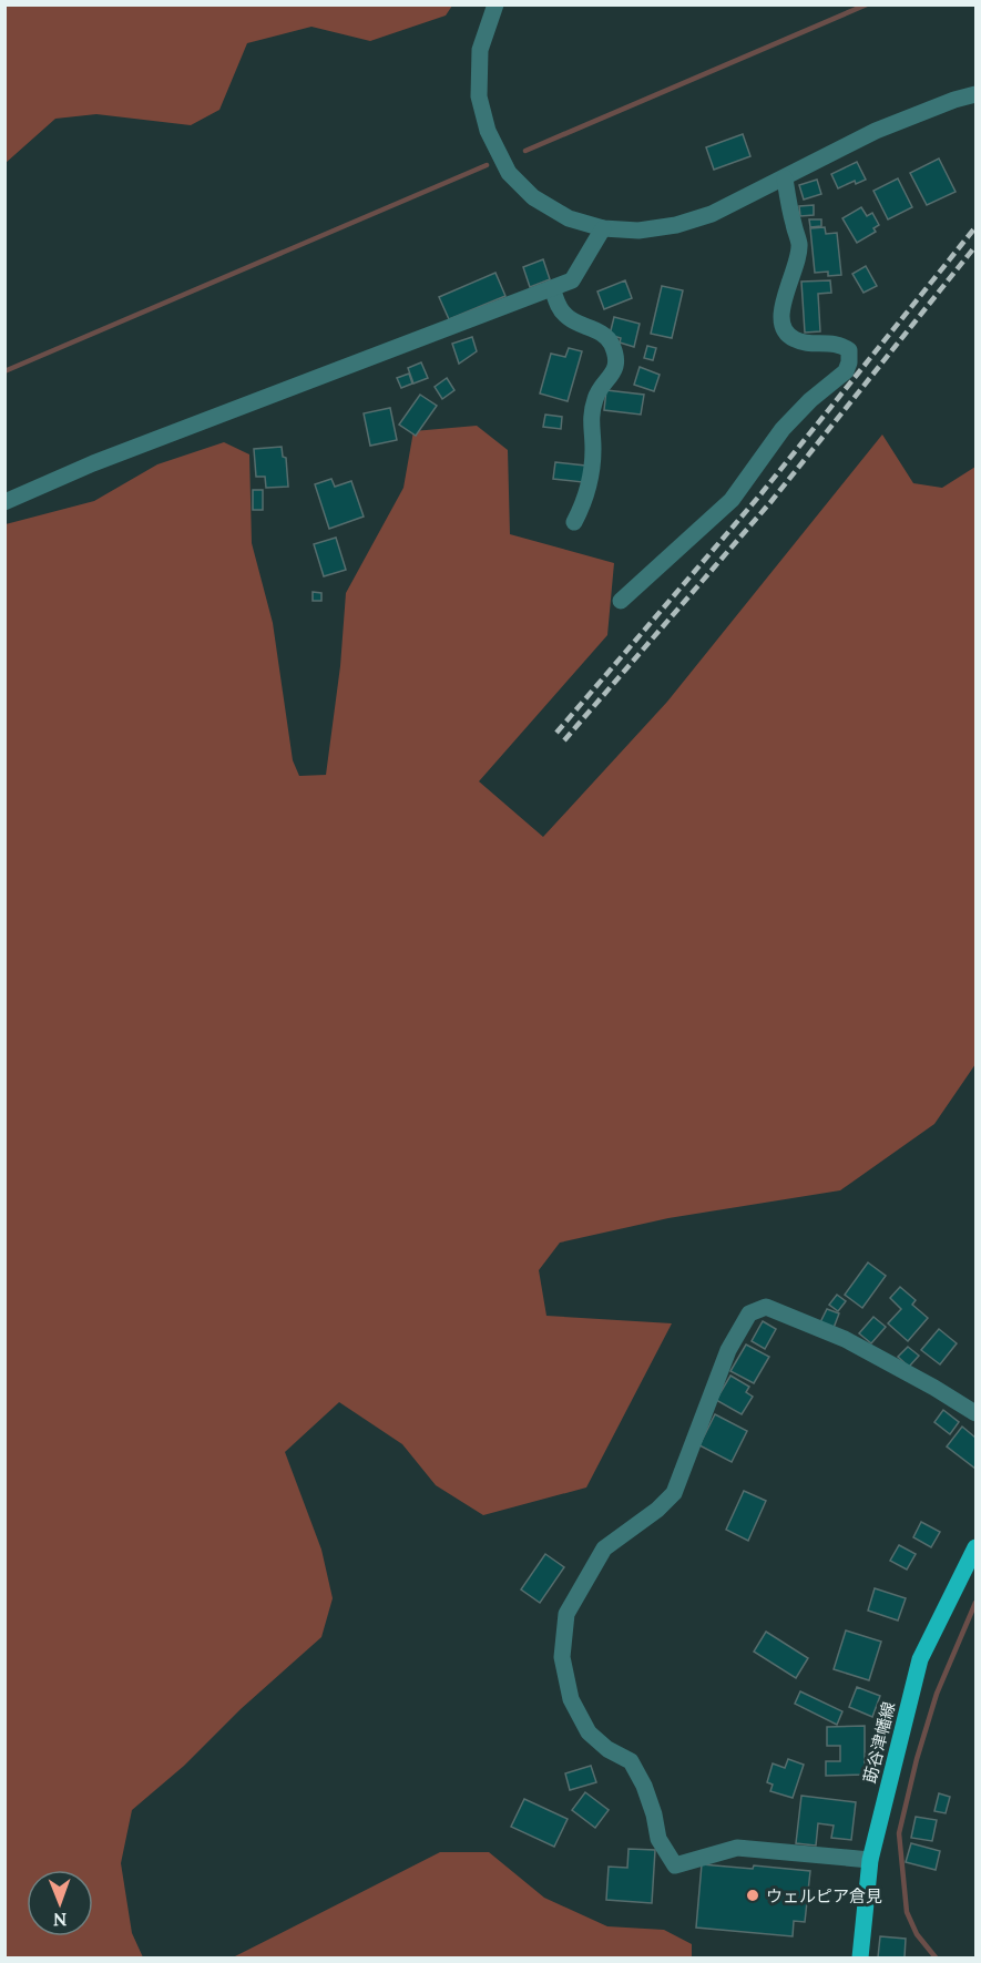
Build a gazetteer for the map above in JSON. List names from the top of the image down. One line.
{"streets":{"main road":["莇谷津幡線"]},"places":["ウェルピア倉見"],"north":"bottom"}
